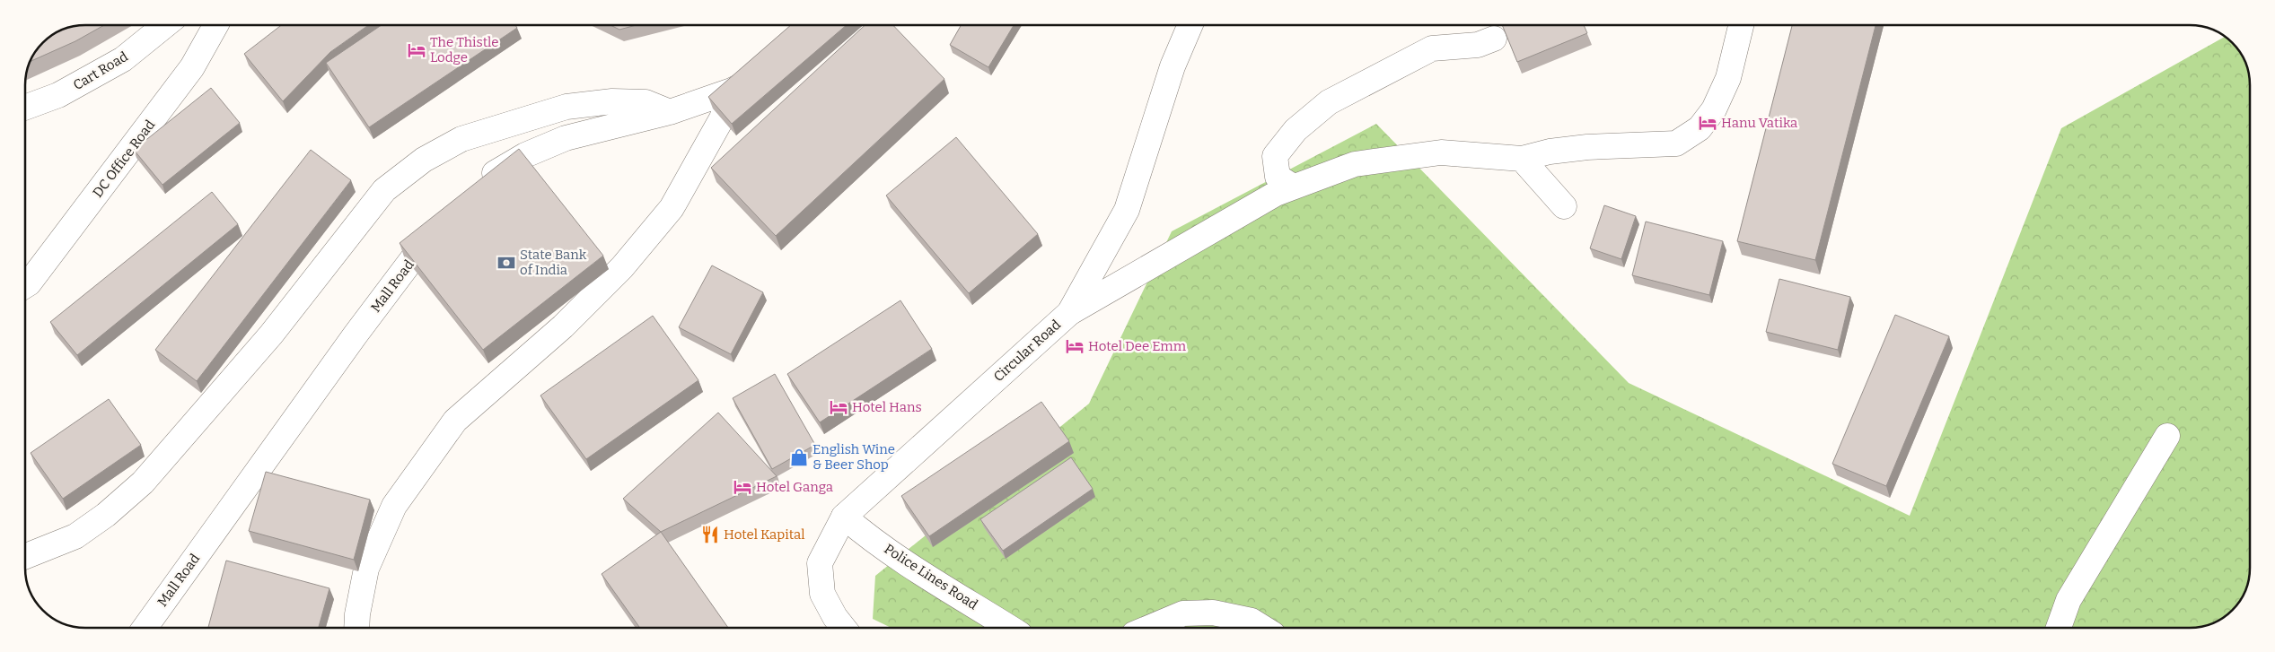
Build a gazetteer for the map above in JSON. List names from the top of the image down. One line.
{"streets":{"street":["Cart Road","DC Office Road","Mall Road","Circular Road","Police Lines Road"]},"crossings":[["Circular Road","Police Lines Road"]],"places":{"hotel":["The Thistle Lodge","Hanu Vatika","Hotel Dee Emm","Hotel Hans","Hotel Ganga"],"bank":["State Bank of India"],"shop":["English Wine & Beer Shop"],"restaurant":["Hotel Kapital"]}}
